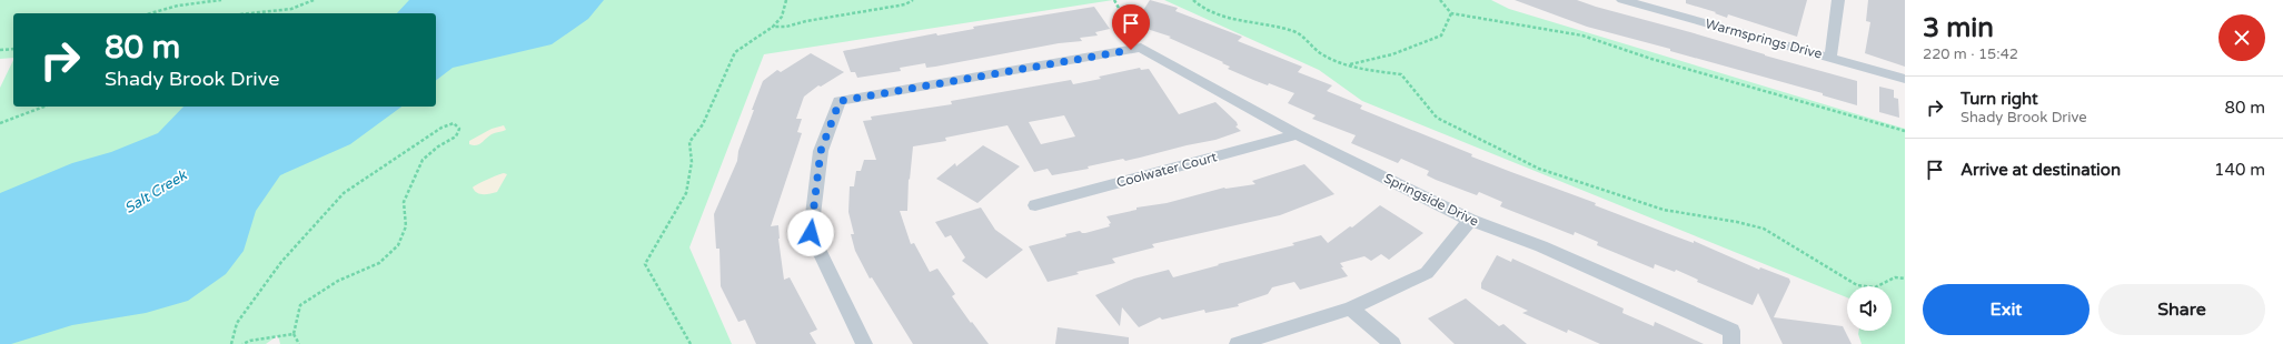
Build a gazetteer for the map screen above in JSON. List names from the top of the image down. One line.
{"streets":{"street":["Warmsprings Drive","Coolwater Court","Springside Drive"]},"crossings":[["Coolwater Court","Springside Drive"]],"water":["Salt Creek"],"page":{"heading":["3 min","220 m · 15:42"],"turn":["80 m","Shady Brook Drive"],"list":[{"name":"Turn right","note":"Shady Brook Drive","value":"80 m"},{"name":"Arrive at destination","value":"140 m"}],"buttons":["Exit","Share"]}}
